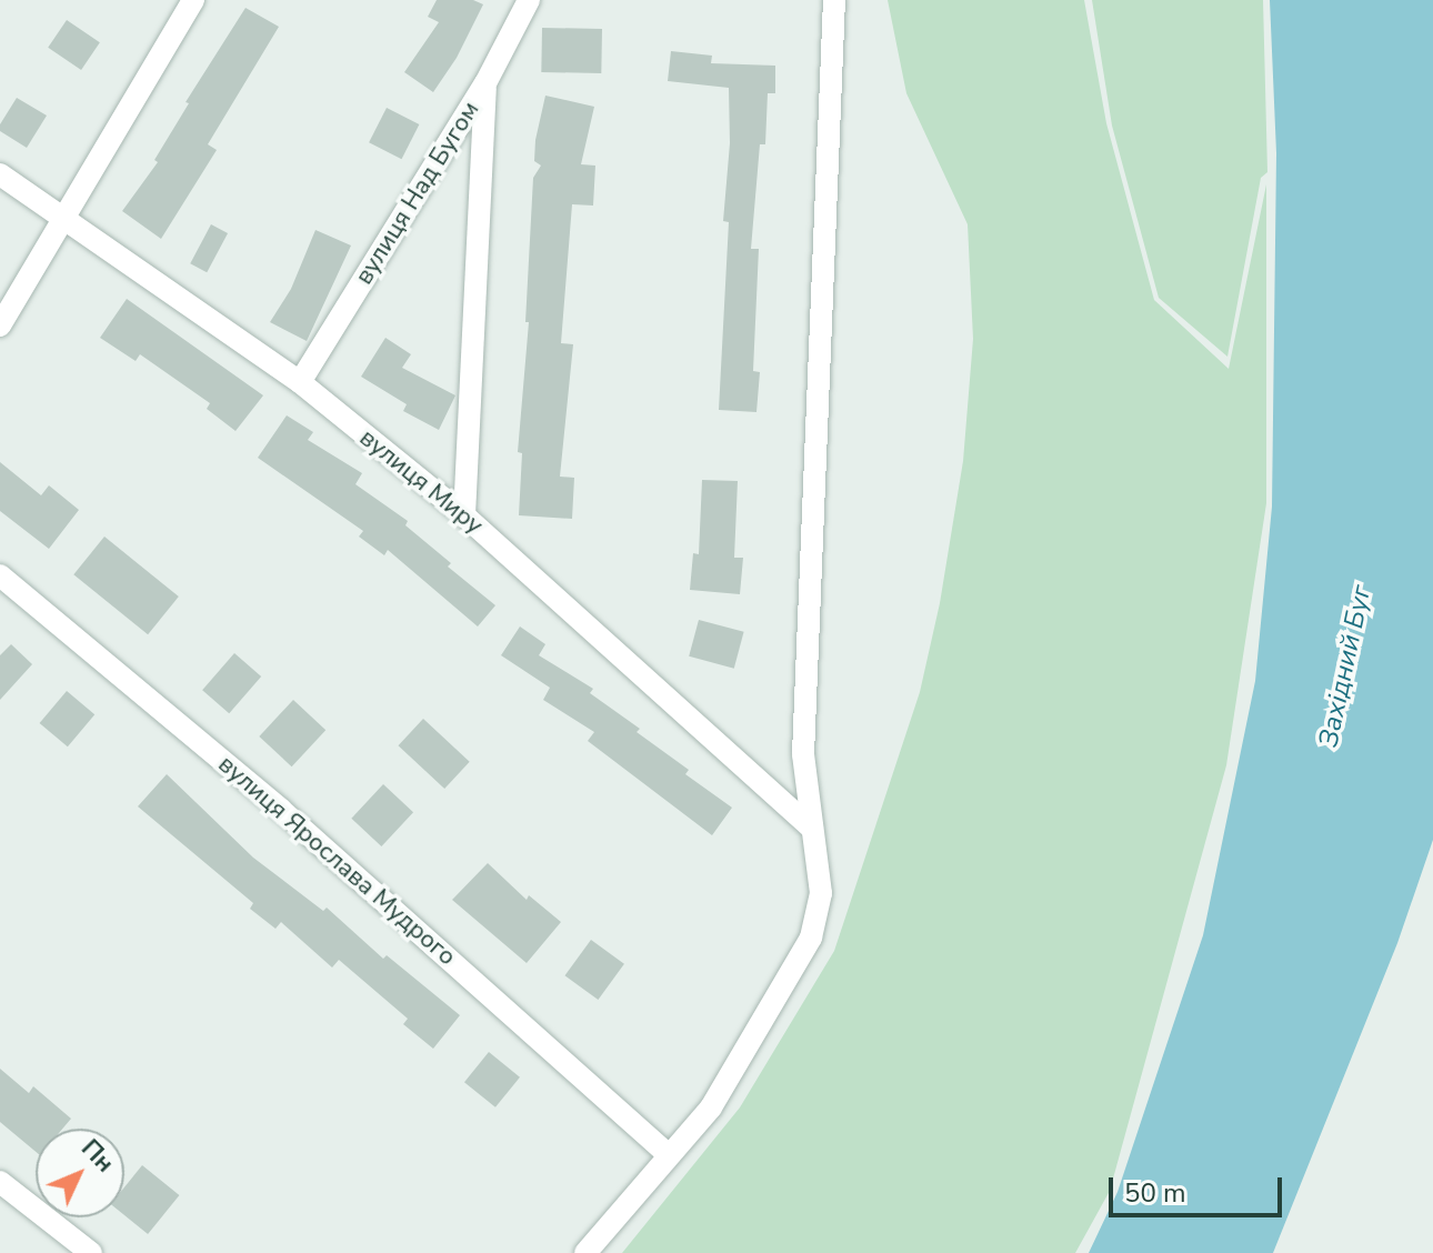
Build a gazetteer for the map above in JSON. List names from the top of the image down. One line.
{"streets":{"street":["вулиця Над Бугом","вулиця Миру","вулиця Ярослава Мудрого"]},"crossings":[["вулиця Над Бугом","вулиця Миру"]],"water":["Західний Буг"],"scale_bar":"50 m","north":"top right"}
